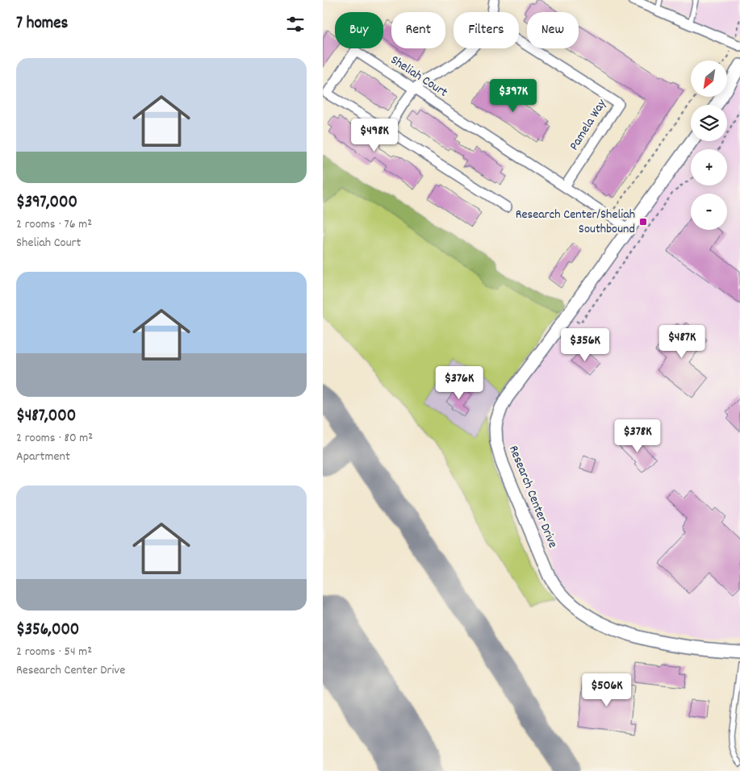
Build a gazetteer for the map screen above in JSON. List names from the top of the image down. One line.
{"streets":{"main road":["Research Center Drive"],"street":["Sheliah Court","Pamela Way"]},"crossings":[["Sheliah Court","Pamela Way"],["Sheliah Court","Research Center Drive"]],"places":{"transit":["Research Center/Sheliah Southbound"]},"north":"bottom left","page":{"heading":"7 homes","chip":["Buy","Rent","Filters","New"],"list":[{"name":"$397,000","note":"2 rooms · 76 m² · Sheliah Court"},{"name":"$487,000","note":"2 rooms · 80 m² · Apartment"},{"name":"$356,000","note":"2 rooms · 54 m² · Research Center Drive"}],"map_buttons":["+","−"],"price":["$397K","$498K","$487K","$356K","$376K","$378K","$506K"]}}
